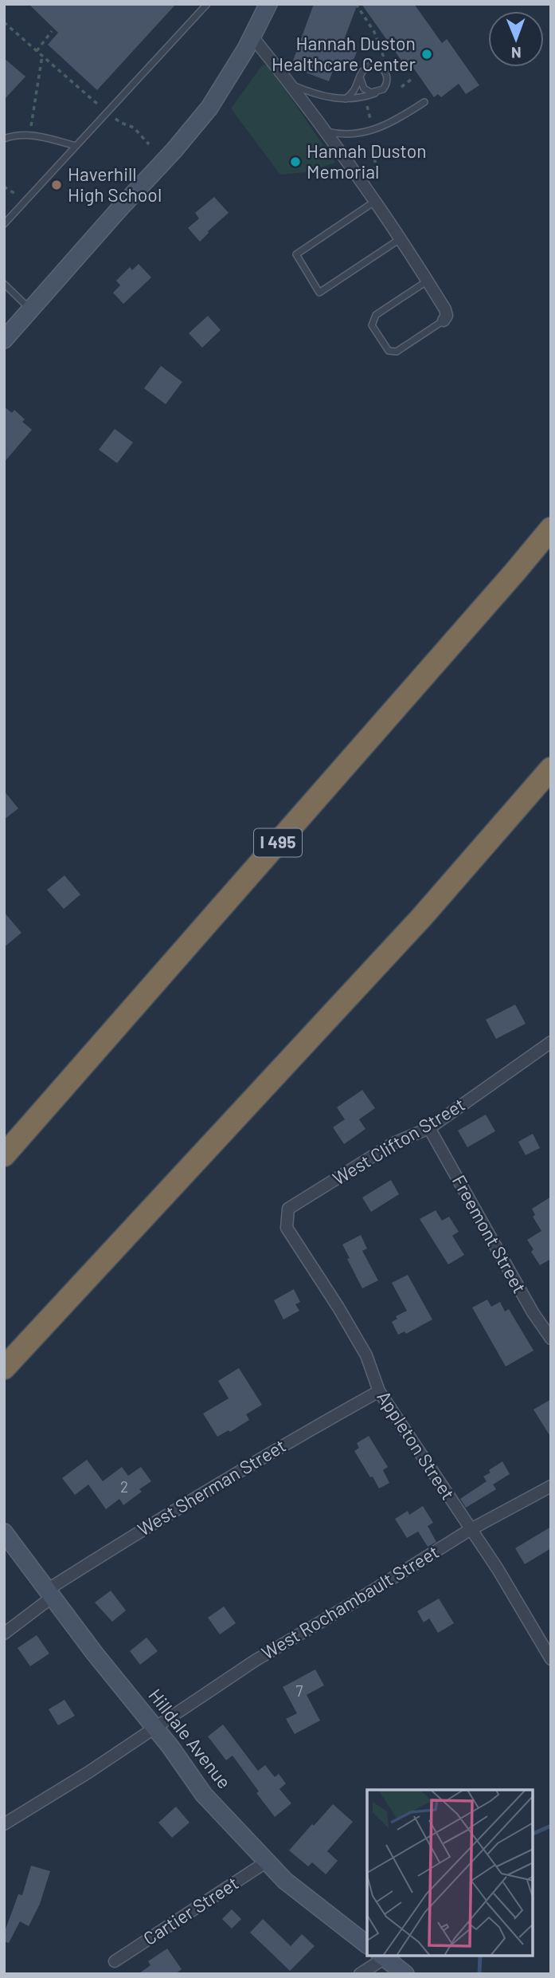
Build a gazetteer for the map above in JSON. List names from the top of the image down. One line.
{"streets":{"highway":["I 495"],"main road":["Hilldale Avenue"],"street":["West Clifton Street","Freemont Street","Appleton Street","West Sherman Street","West Rochambault Street","Cartier Street"]},"crossings":[["West Clifton Street","Freemont Street"],["West Clifton Street","Appleton Street"],["Appleton Street","West Sherman Street"],["Appleton Street","West Rochambault Street"],["West Sherman Street","Hilldale Avenue"],["West Rochambault Street","Hilldale Avenue"],["Hilldale Avenue","Cartier Street"]],"places":["Hannah Duston Healthcare Center","Hannah Duston Memorial","Haverhill High School"],"house_numbers":["2","7"],"north":"bottom"}
